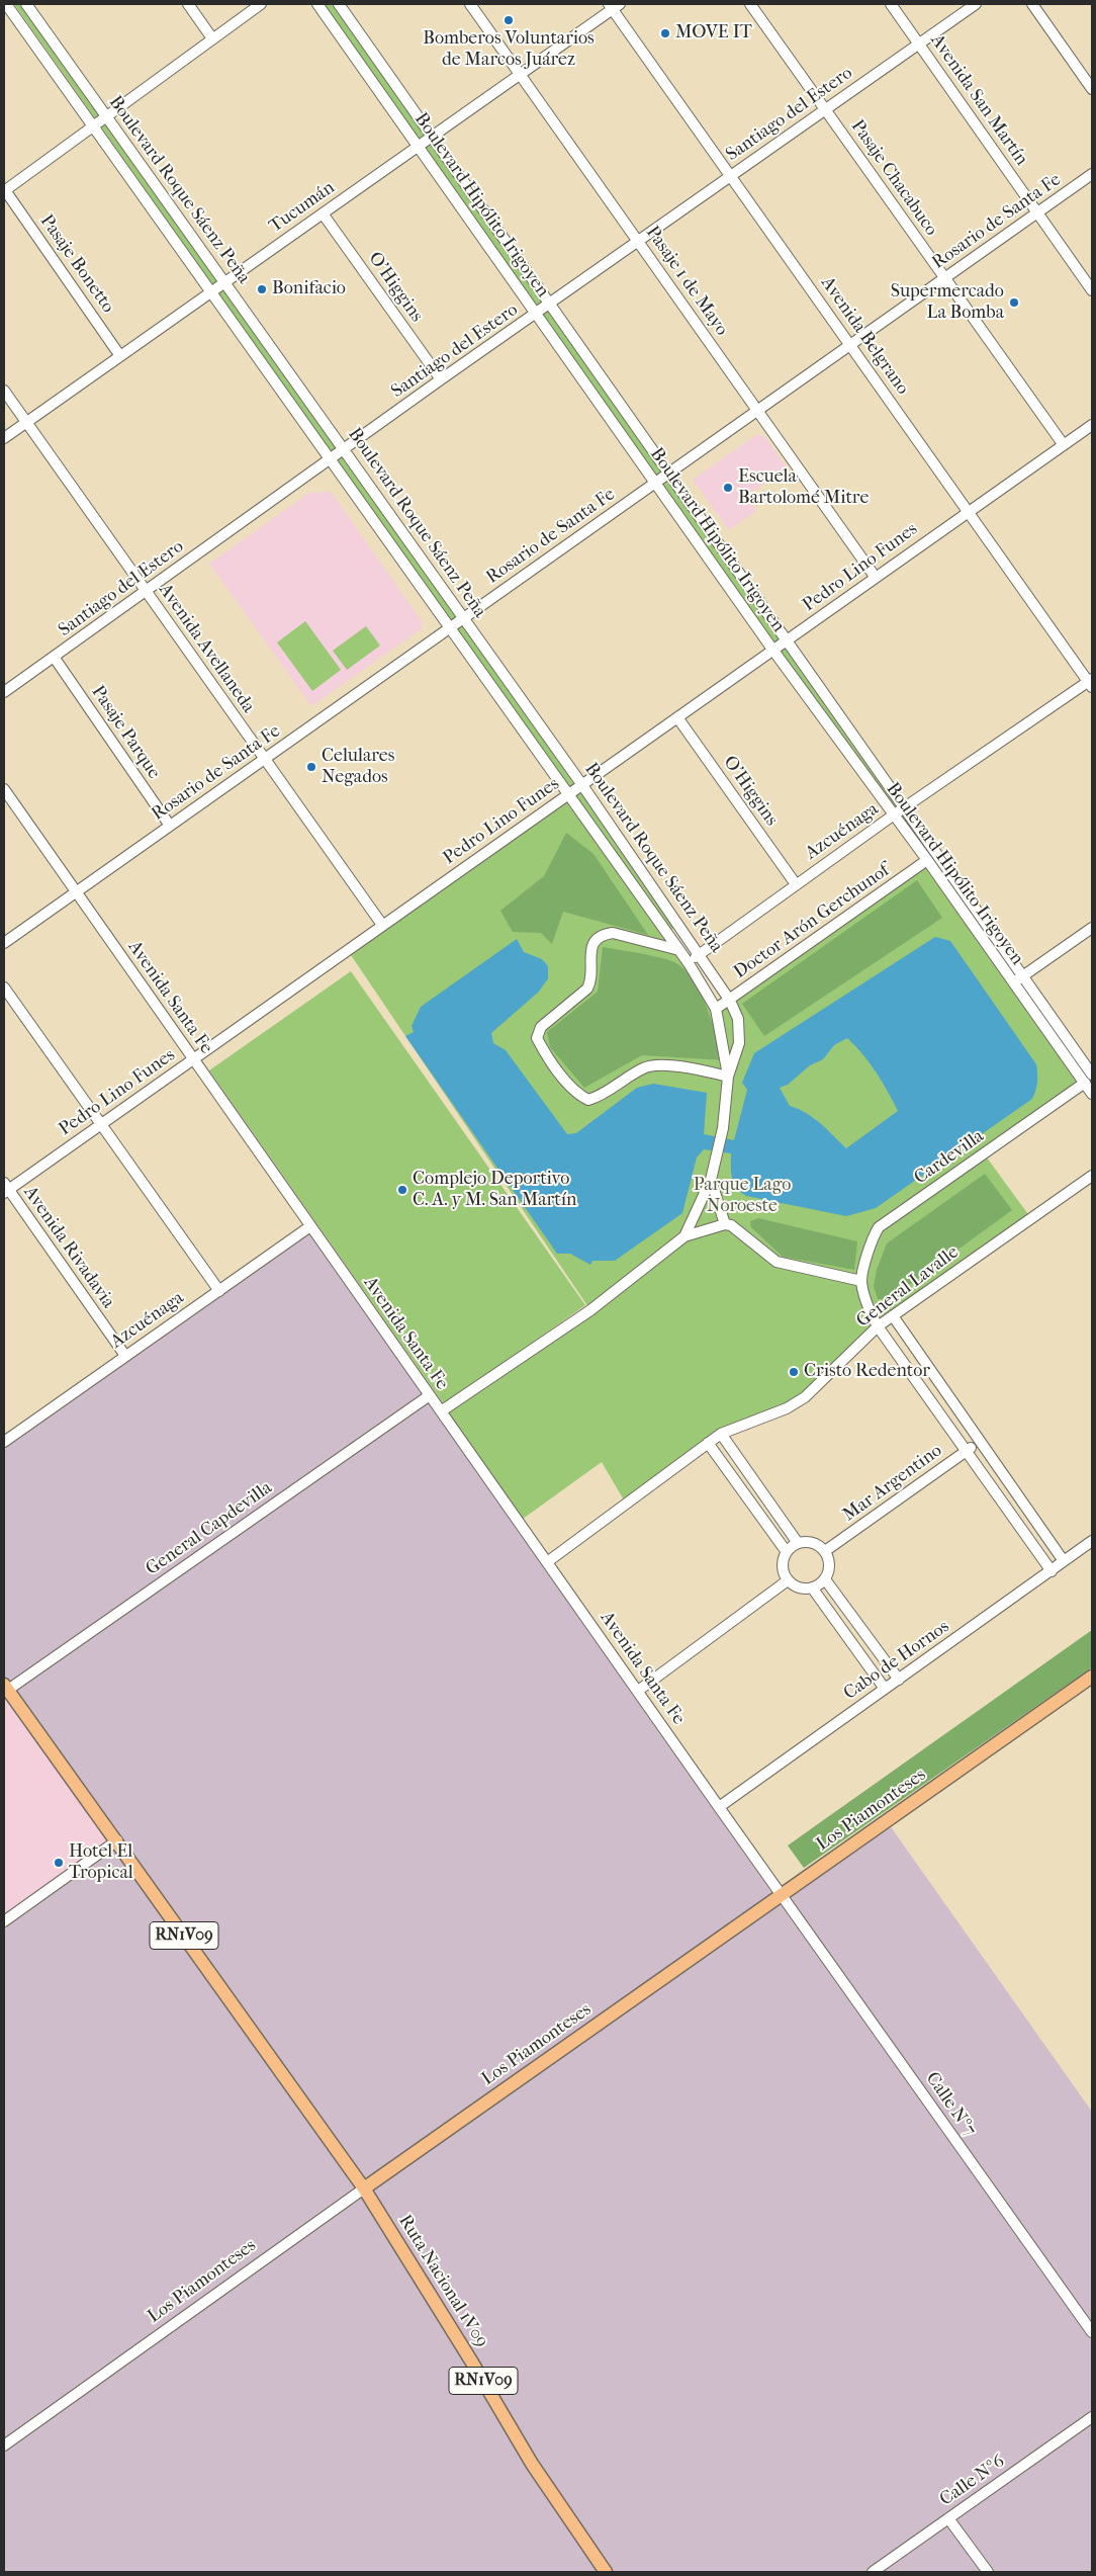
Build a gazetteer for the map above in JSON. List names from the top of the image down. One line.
{"streets":{"main road":["Los Piamonteses","RN1V09","Ruta Nacional 1V09"],"street":["Avenida San Martín","Santiago del Estero","Pasaje Chacabuco","Boulevard Roque Sáenz Peña","Boulevard Hipólito Irigoyen","Tucumán","Rosario de Santa Fe","Pasaje Bonetto","Pasaje 1 de Mayo","O'Higgins","Avenida Belgrano","Pedro Lino Funes","Avenida Avellaneda","Pasaje Parque","Azcuénaga","Doctor Arón Gerchunof","Avenida Santa Fe","Cardevilla","Avenida Rivadavia","General Lavalle","Mar Argentino","General Capdevilla","Cabo de Hornos","Calle Nº7","Calle Nº6"]},"crossings":[["Avenida San Martín","Santiago del Estero"],["Avenida San Martín","Rosario de Santa Fe"],["Santiago del Estero","Pasaje Chacabuco"],["Santiago del Estero","Boulevard Roque Sáenz Peña"],["Santiago del Estero","Boulevard Hipólito Irigoyen"],["Santiago del Estero","Pasaje 1 de Mayo"],["Santiago del Estero","O'Higgins"],["Santiago del Estero","Avenida Belgrano"],["Santiago del Estero","Avenida Avellaneda"],["Santiago del Estero","Pasaje Parque"],["Pasaje Chacabuco","Rosario de Santa Fe"],["Pasaje Chacabuco","Pedro Lino Funes"],["Boulevard Roque Sáenz Peña","Tucumán"],["Boulevard Roque Sáenz Peña","Rosario de Santa Fe"],["Boulevard Roque Sáenz Peña","Pedro Lino Funes"],["Boulevard Roque Sáenz Peña","Azcuénaga"],["Boulevard Roque Sáenz Peña","Doctor Arón Gerchunof"],["Boulevard Hipólito Irigoyen","Tucumán"],["Boulevard Hipólito Irigoyen","Rosario de Santa Fe"],["Boulevard Hipólito Irigoyen","Pedro Lino Funes"],["Boulevard Hipólito Irigoyen","Azcuénaga"],["Boulevard Hipólito Irigoyen","Doctor Arón Gerchunof"],["Boulevard Hipólito Irigoyen","Cardevilla"],["Tucumán","Pasaje Bonetto"],["Tucumán","Pasaje 1 de Mayo"],["Tucumán","O'Higgins"],["Tucumán","Avenida Belgrano"],["Tucumán","Avenida Avellaneda"],["Rosario de Santa Fe","Pasaje 1 de Mayo"],["Rosario de Santa Fe","Avenida Belgrano"],["Rosario de Santa Fe","Avenida Avellaneda"],["Rosario de Santa Fe","Pasaje Parque"],["Rosario de Santa Fe","Avenida Santa Fe"],["Pasaje 1 de Mayo","Pedro Lino Funes"],["O'Higgins","Pedro Lino Funes"],["O'Higgins","Azcuénaga"],["Avenida Belgrano","Pedro Lino Funes"],["Avenida Belgrano","Azcuénaga"],["Pedro Lino Funes","Avenida Avellaneda"],["Pedro Lino Funes","Avenida Santa Fe"],["Pedro Lino Funes","Avenida Rivadavia"],["Azcuénaga","Avenida Santa Fe"],["Azcuénaga","Avenida Rivadavia"],["Avenida Santa Fe","General Lavalle"],["Avenida Santa Fe","General Capdevilla"],["Avenida Santa Fe","Cabo de Hornos"],["Avenida Santa Fe","Los Piamonteses"],["Avenida Santa Fe","Calle Nº7"],["General Capdevilla","RN1V09"],["Los Piamonteses","RN1V09"],["Los Piamonteses","Calle Nº7"],["Los Piamonteses","Ruta Nacional 1V09"],["RN1V09","Ruta Nacional 1V09"]],"parks":["Parque Lago Noroeste"],"places":["Bomberos Voluntarios de Marcos Juárez","MOVE IT","Bonifacio","Supermercado La Bomba","Escuela Bartolomé Mitre","Celulares Negados","Complejo Deportivo C. A. y M. San Martín","Cristo Redentor","Hotel El Tropical"]}
